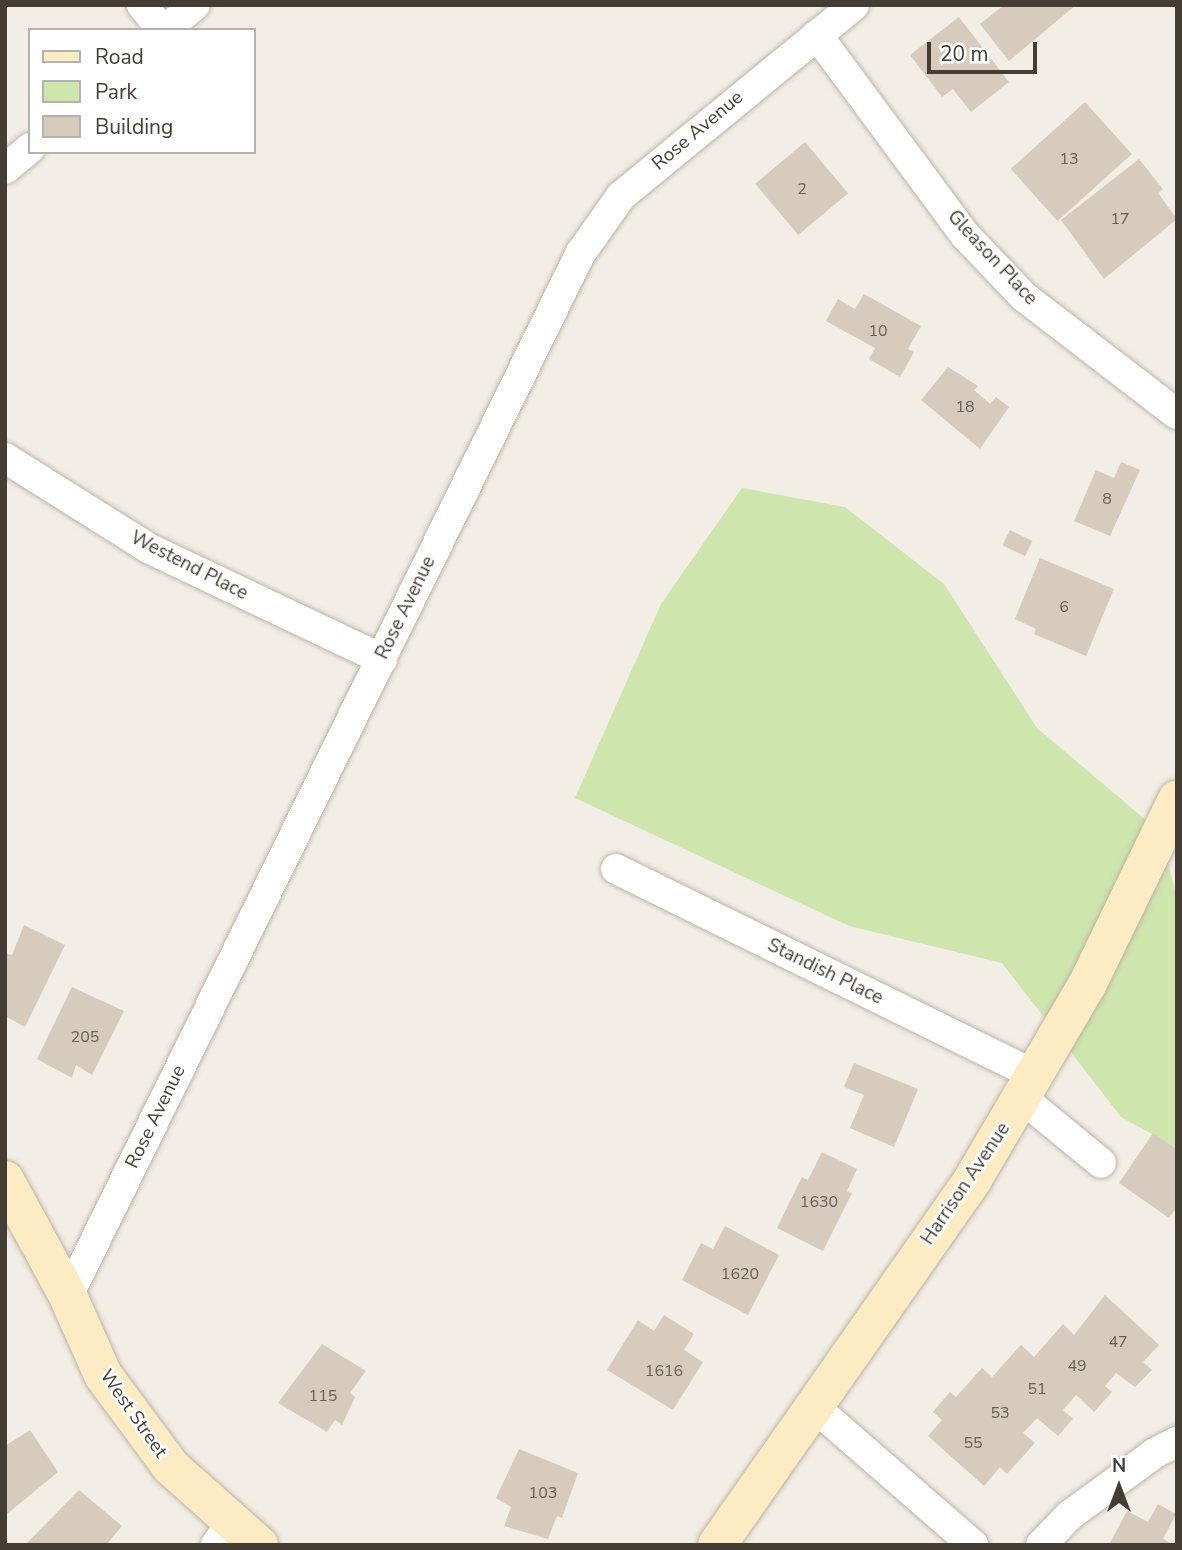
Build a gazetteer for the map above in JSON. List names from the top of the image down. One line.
{"streets":{"main road":["Harrison Avenue","West Street"],"street":["Rose Avenue","Gleason Place","Westend Place","Standish Place"]},"crossings":[["Rose Avenue","Gleason Place"],["Rose Avenue","Westend Place"],["Rose Avenue","West Street"],["Standish Place","Harrison Avenue"]],"house_numbers":["13","2","17","10","18","8","6","205","1630","1620","47","49","1616","51","115","53","55","103"],"legend":["Road","Park","Building"],"scale_bar":"20 m","north":"top"}
